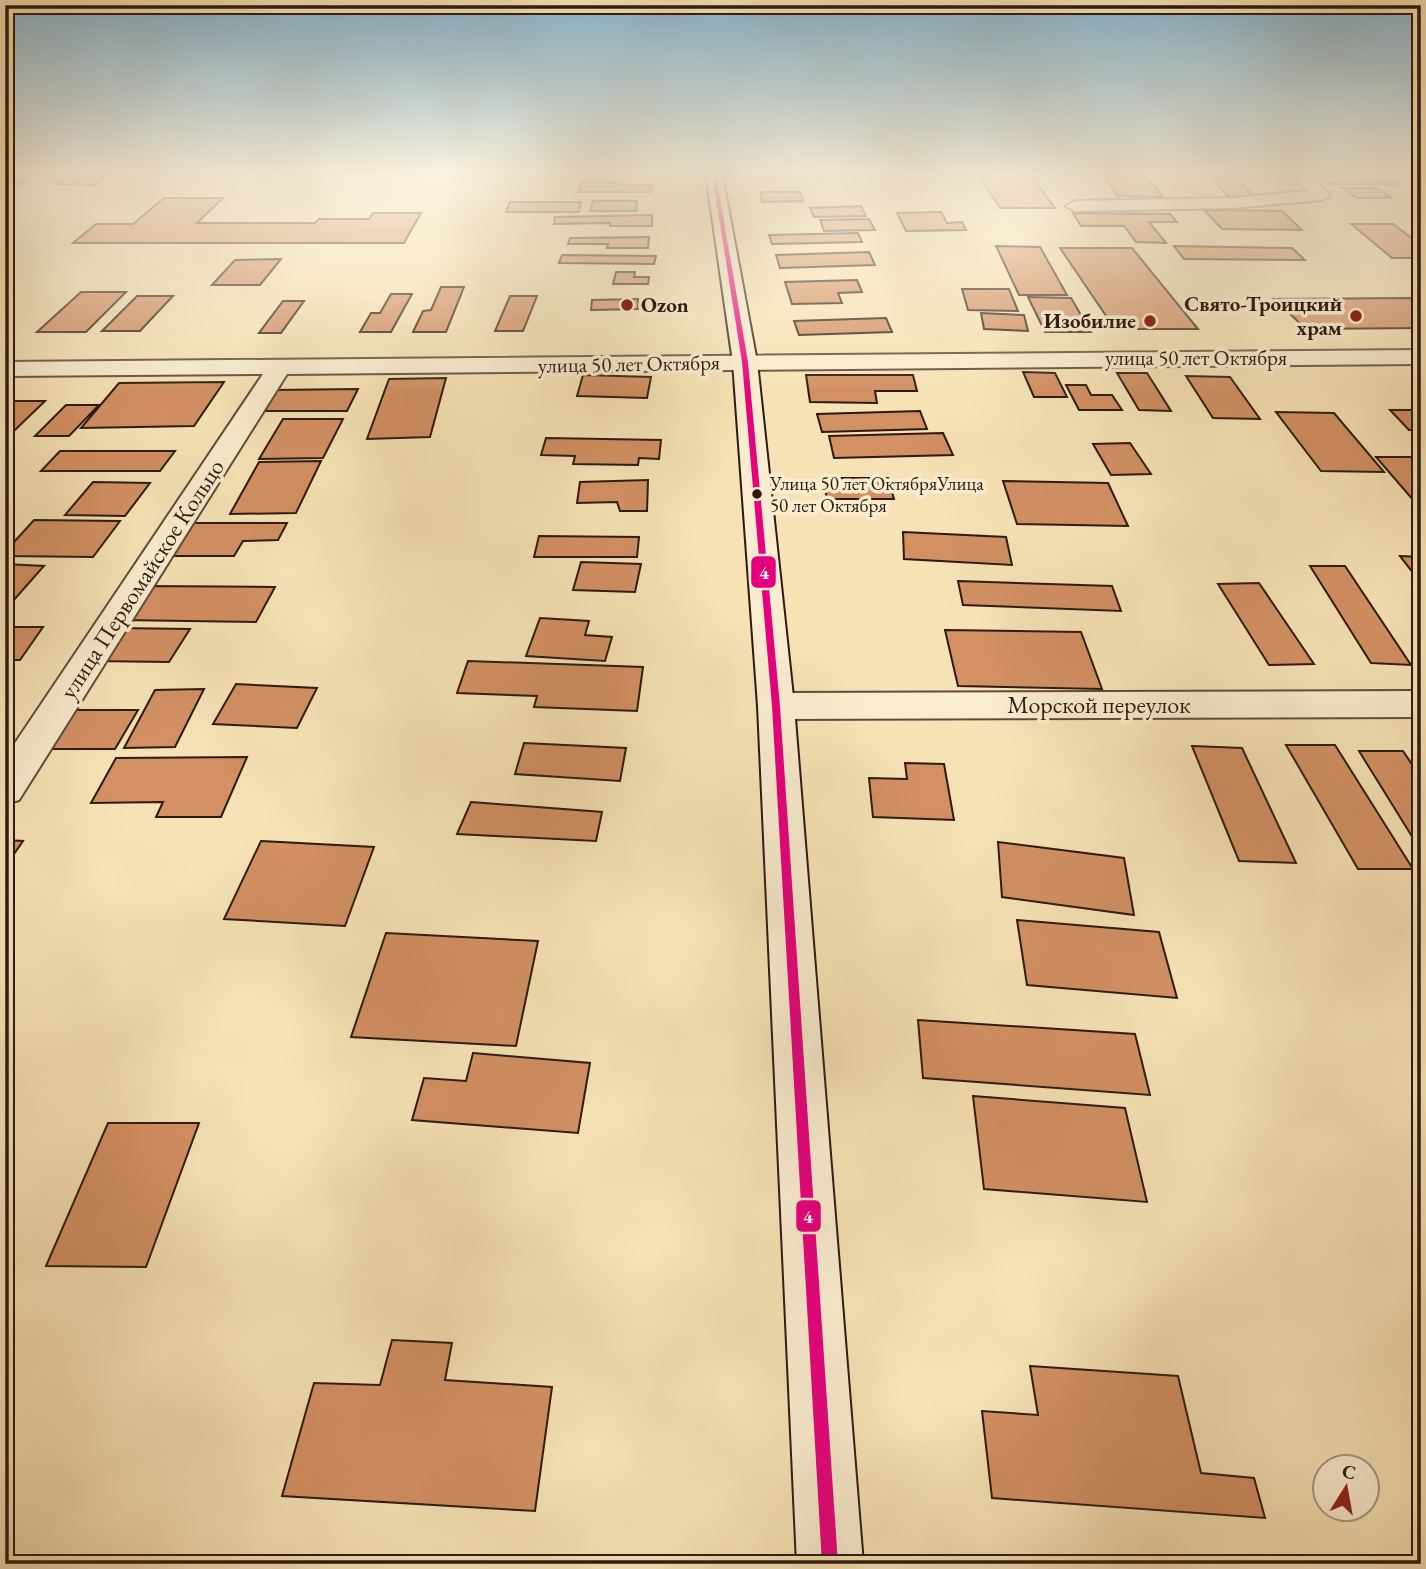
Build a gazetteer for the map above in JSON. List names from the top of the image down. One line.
{"streets":{"street":["улица 50 лет Октября","улица Первомайское Кольцо","Морской переулок"]},"crossings":[["улица 50 лет Октября","улица Первомайское Кольцо"]],"places":["Ozon","Свято-Троицкий храм","Изобилие","Улица 50 лет ОктябряУлица 50 лет Октября"],"lines":["transit line 4"],"north":"top"}
